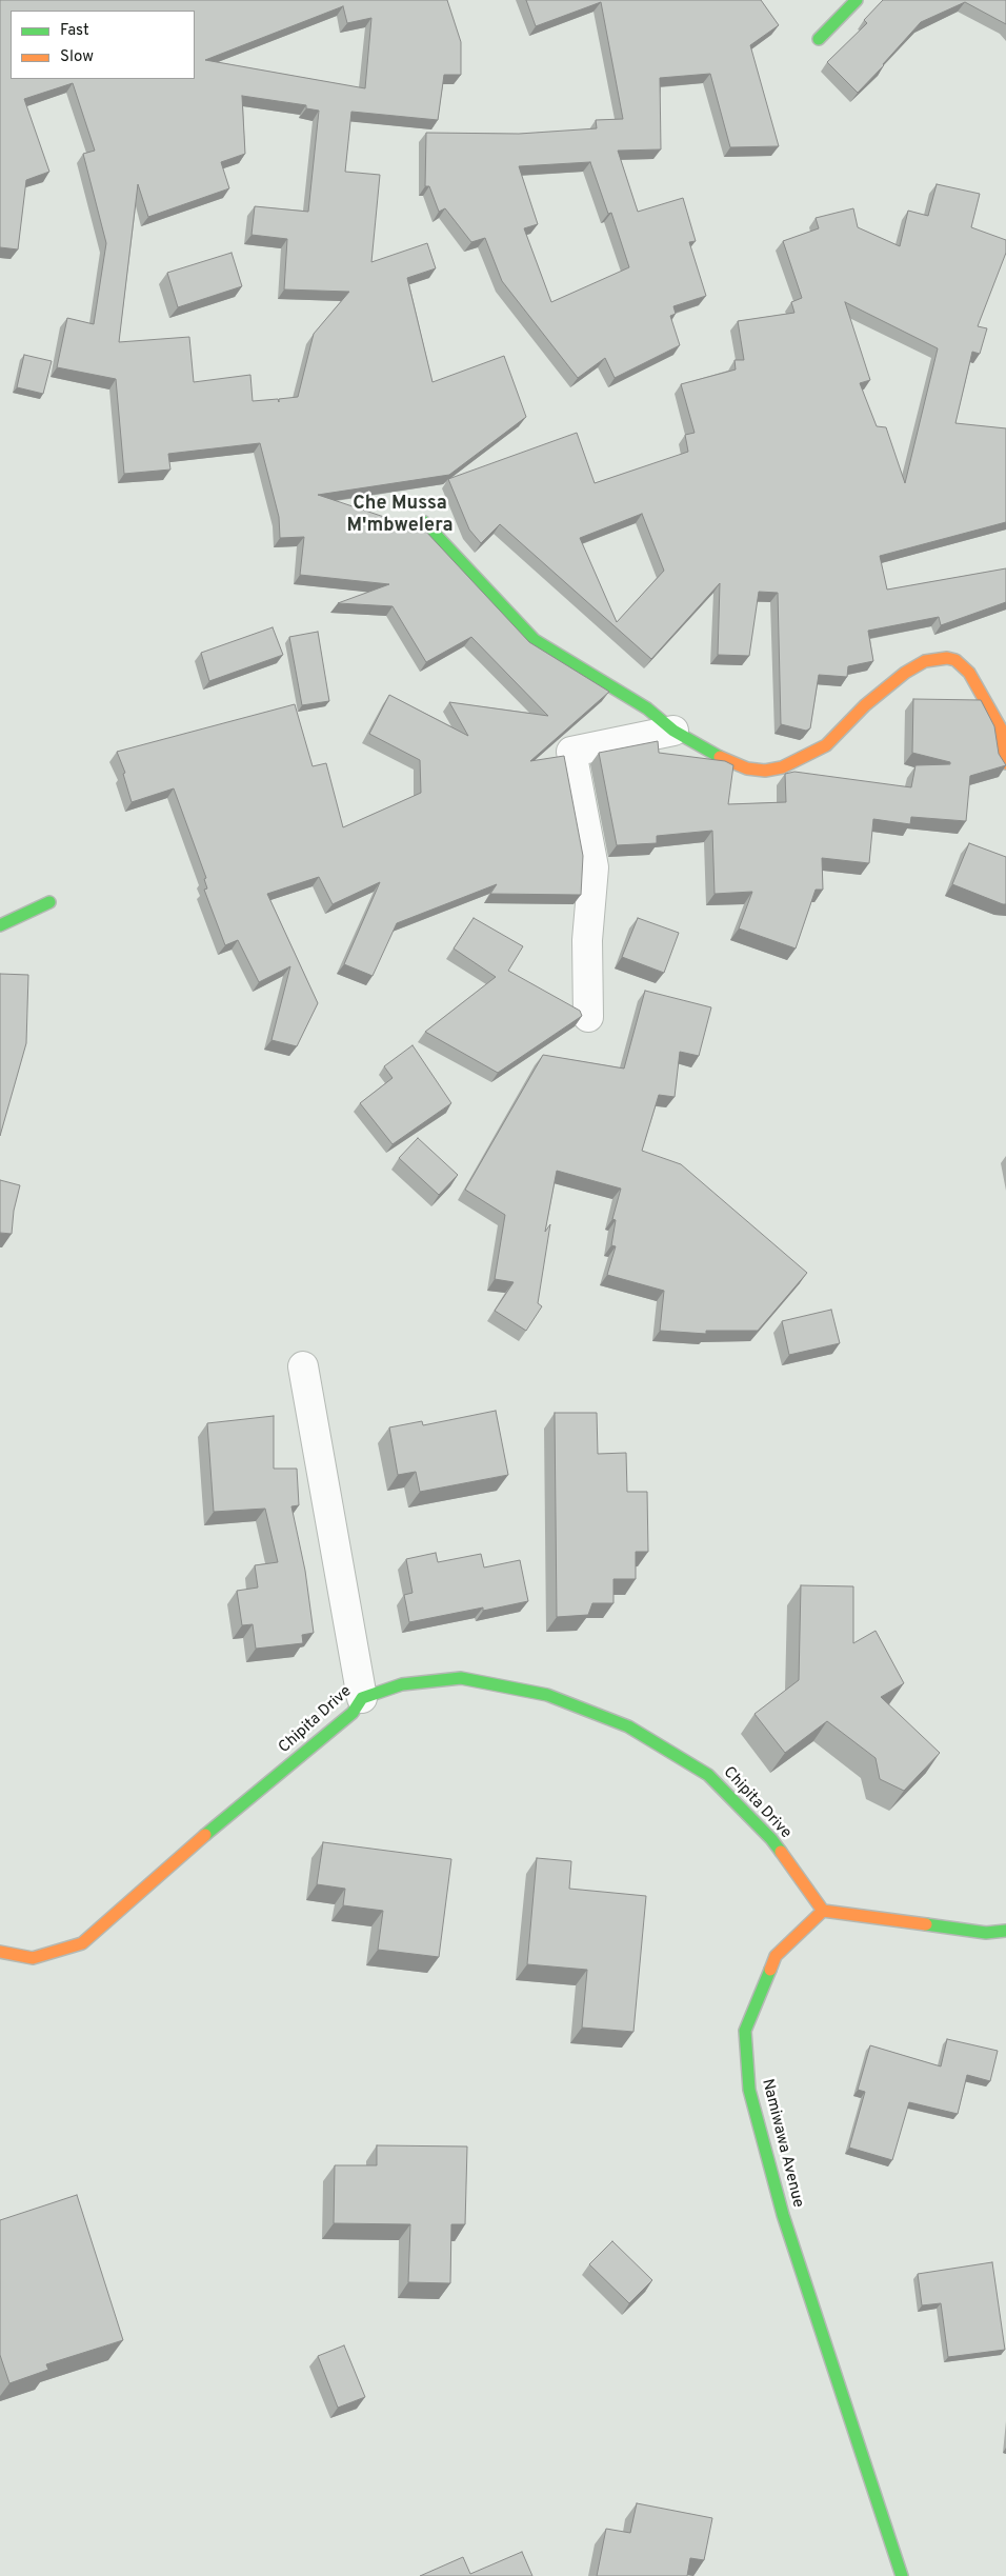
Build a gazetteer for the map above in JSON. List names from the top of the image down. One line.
{"streets":{"street":["Chipita Drive","Namiwawa Avenue"]},"crossings":[["Chipita Drive","Namiwawa Avenue"]],"districts":["Che Mussa M'mbwelera"],"legend":["Fast","Slow"]}
